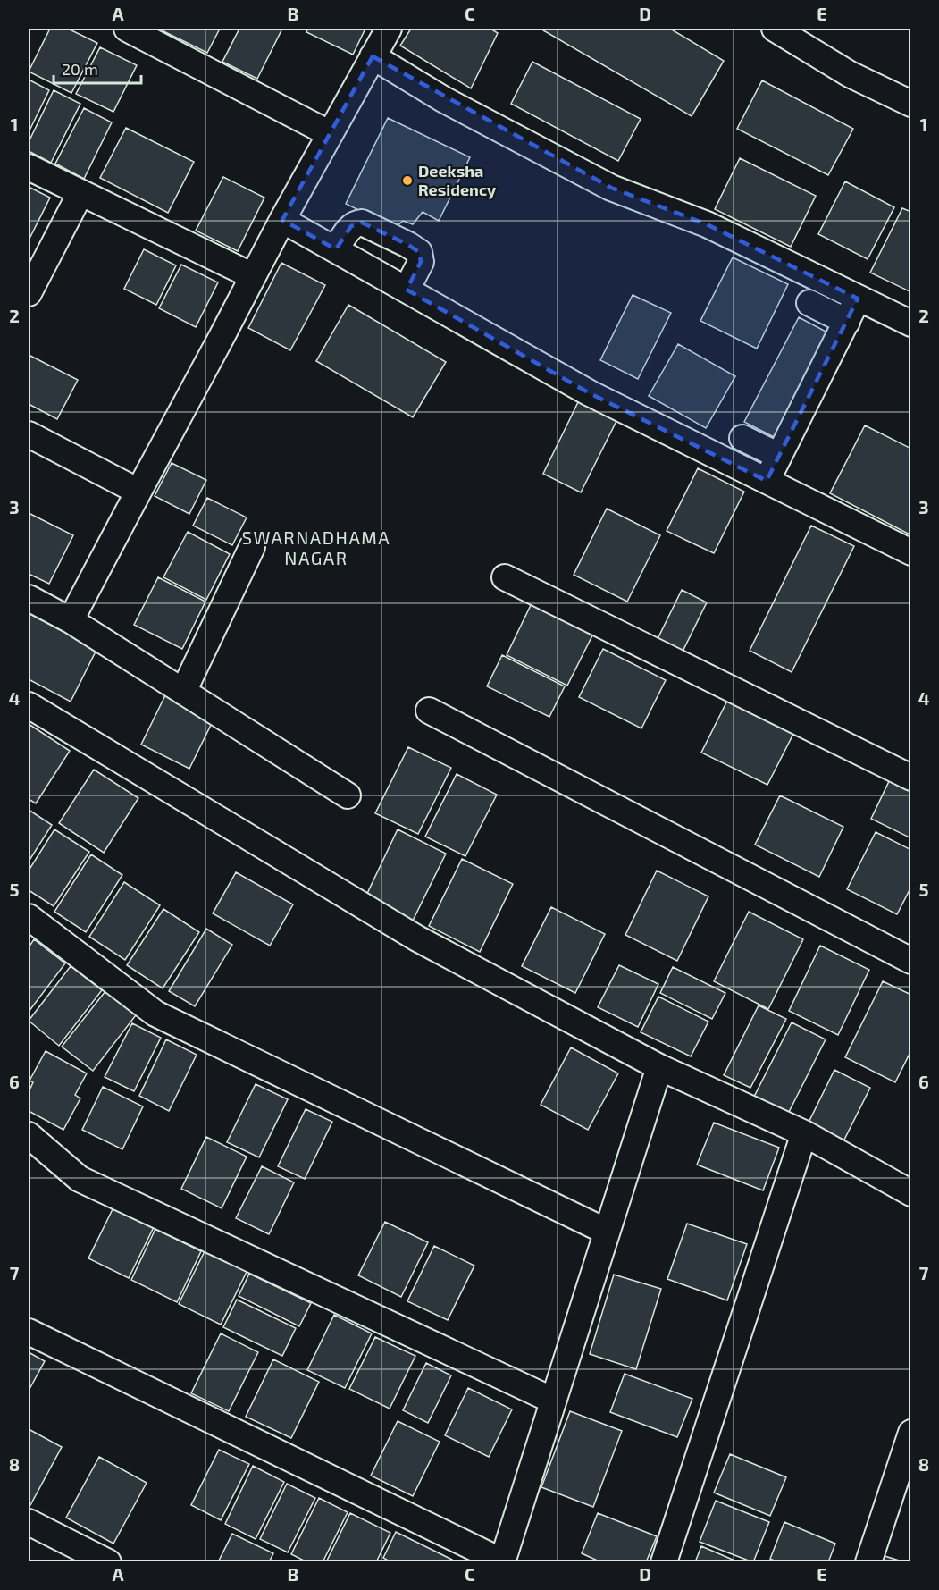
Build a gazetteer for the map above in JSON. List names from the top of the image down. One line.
{"districts":["SWARNADHAMA NAGAR"],"places":["Deeksha Residency"],"scale_bar":"20 m","grid":{"columns":["A","B","C","D","E"],"rows":["1","2","3","4","5","6","7","8"]}}
